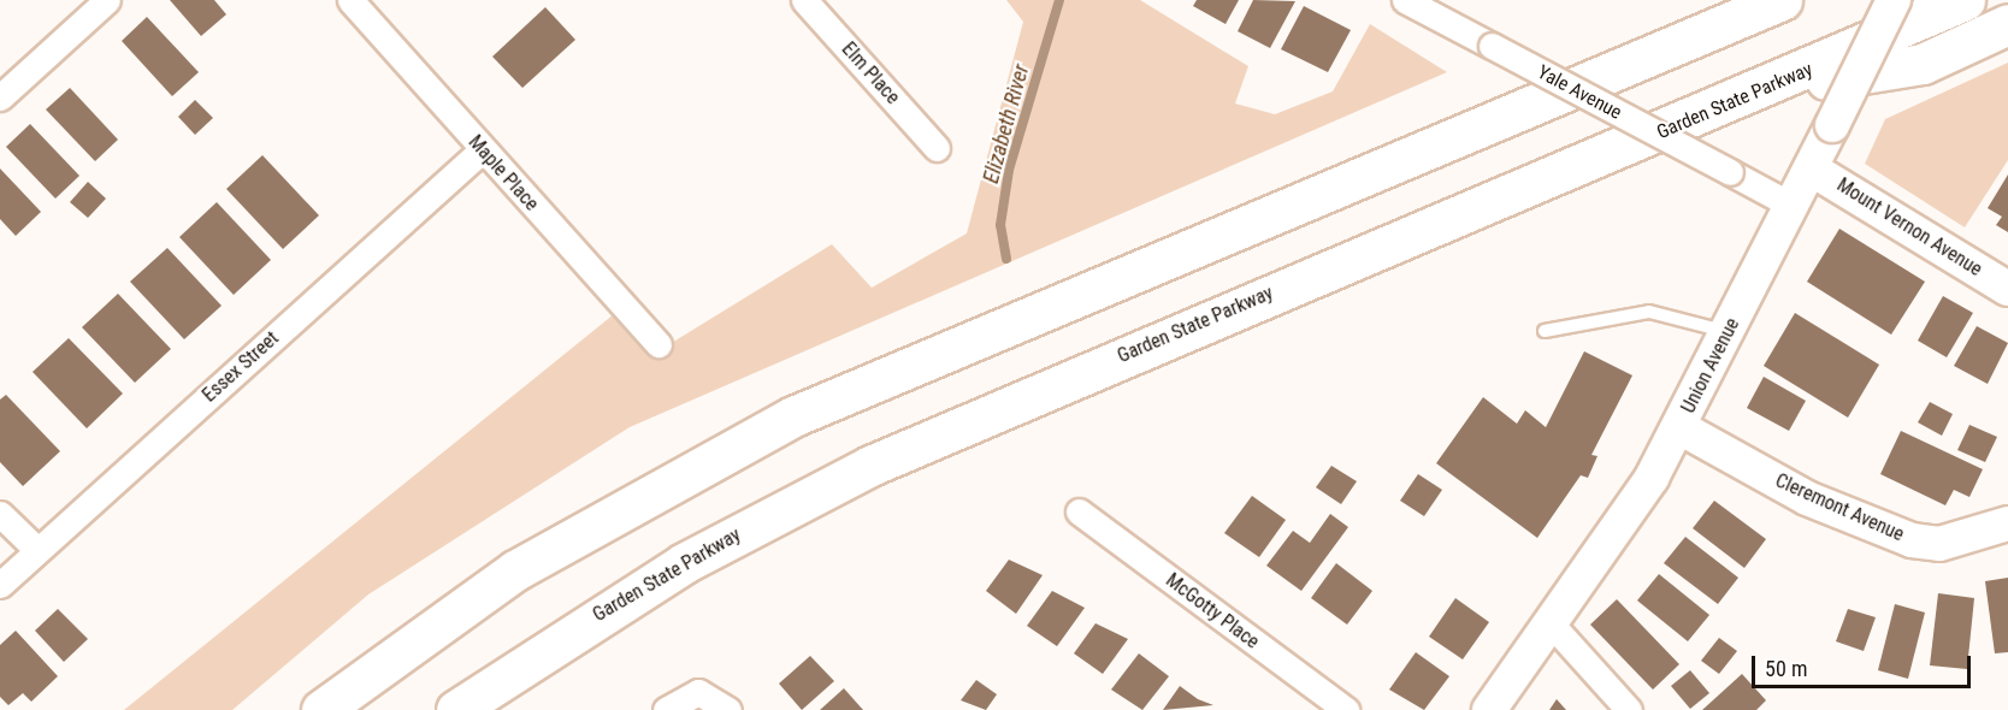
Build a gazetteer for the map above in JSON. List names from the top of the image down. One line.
{"streets":{"highway":["Garden State Parkway"],"main road":["Mount Vernon Avenue","Union Avenue","Cleremont Avenue"],"street":["Elm Place","Yale Avenue","Maple Place","Essex Street","McGotty Place"]},"crossings":[["Yale Avenue","Union Avenue"],["Maple Place","Essex Street"],["Mount Vernon Avenue","Union Avenue"],["Union Avenue","Cleremont Avenue"]],"water":["Elizabeth River"],"scale_bar":"50 m"}
